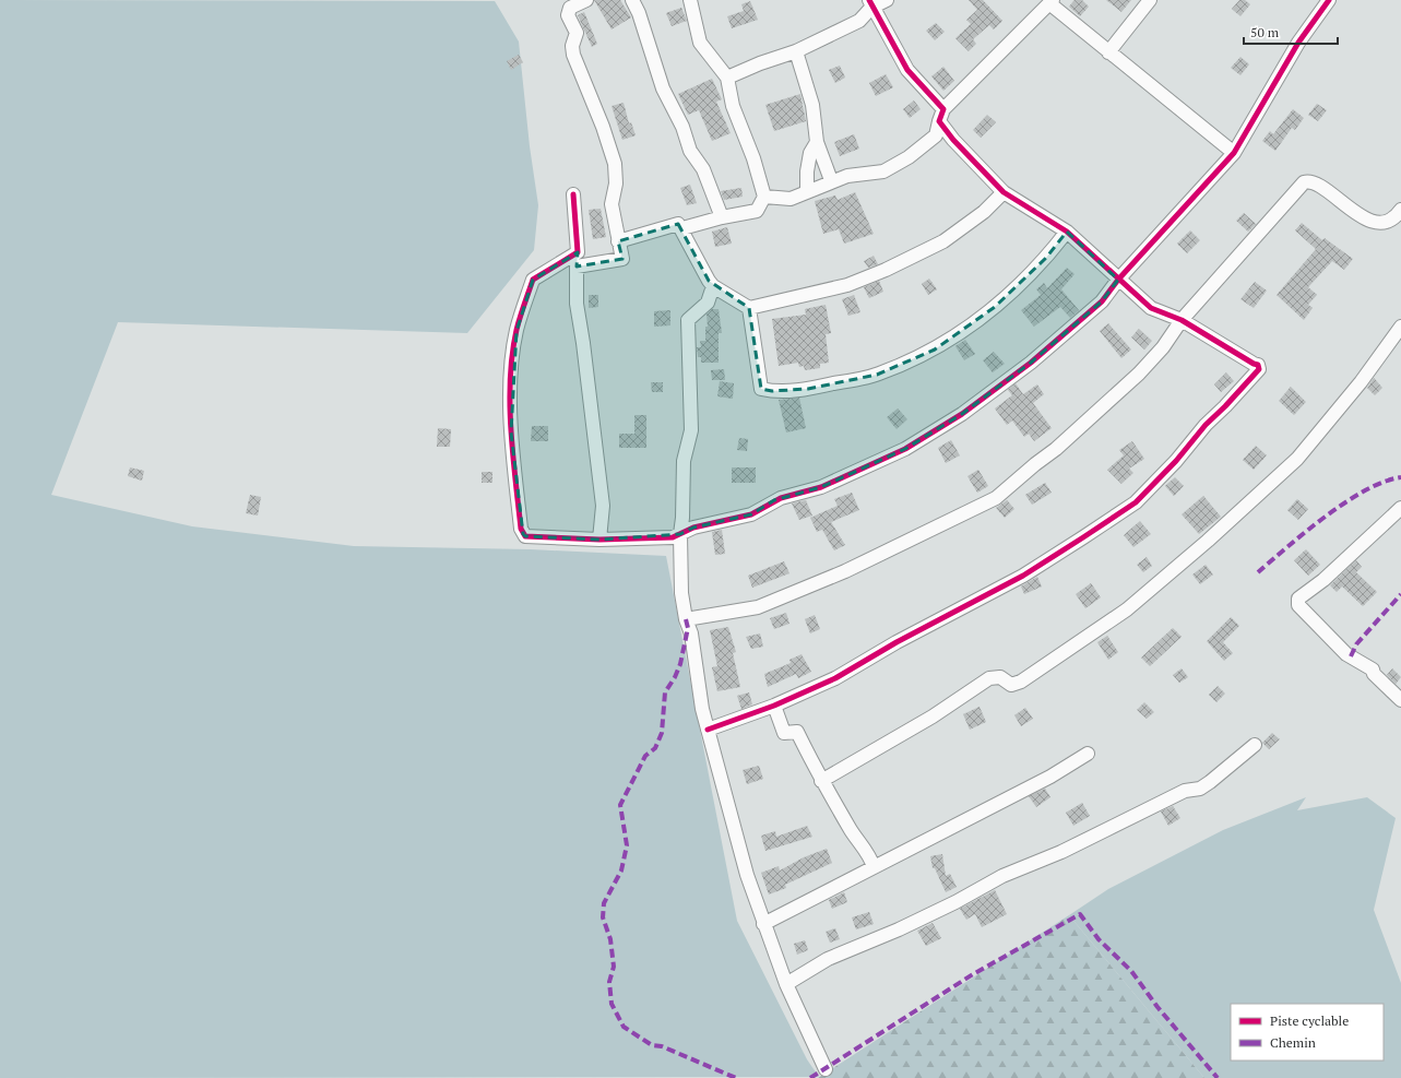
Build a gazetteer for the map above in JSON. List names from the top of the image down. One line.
{"legend":["Piste cyclable","Chemin"],"scale_bar":"50 m"}
